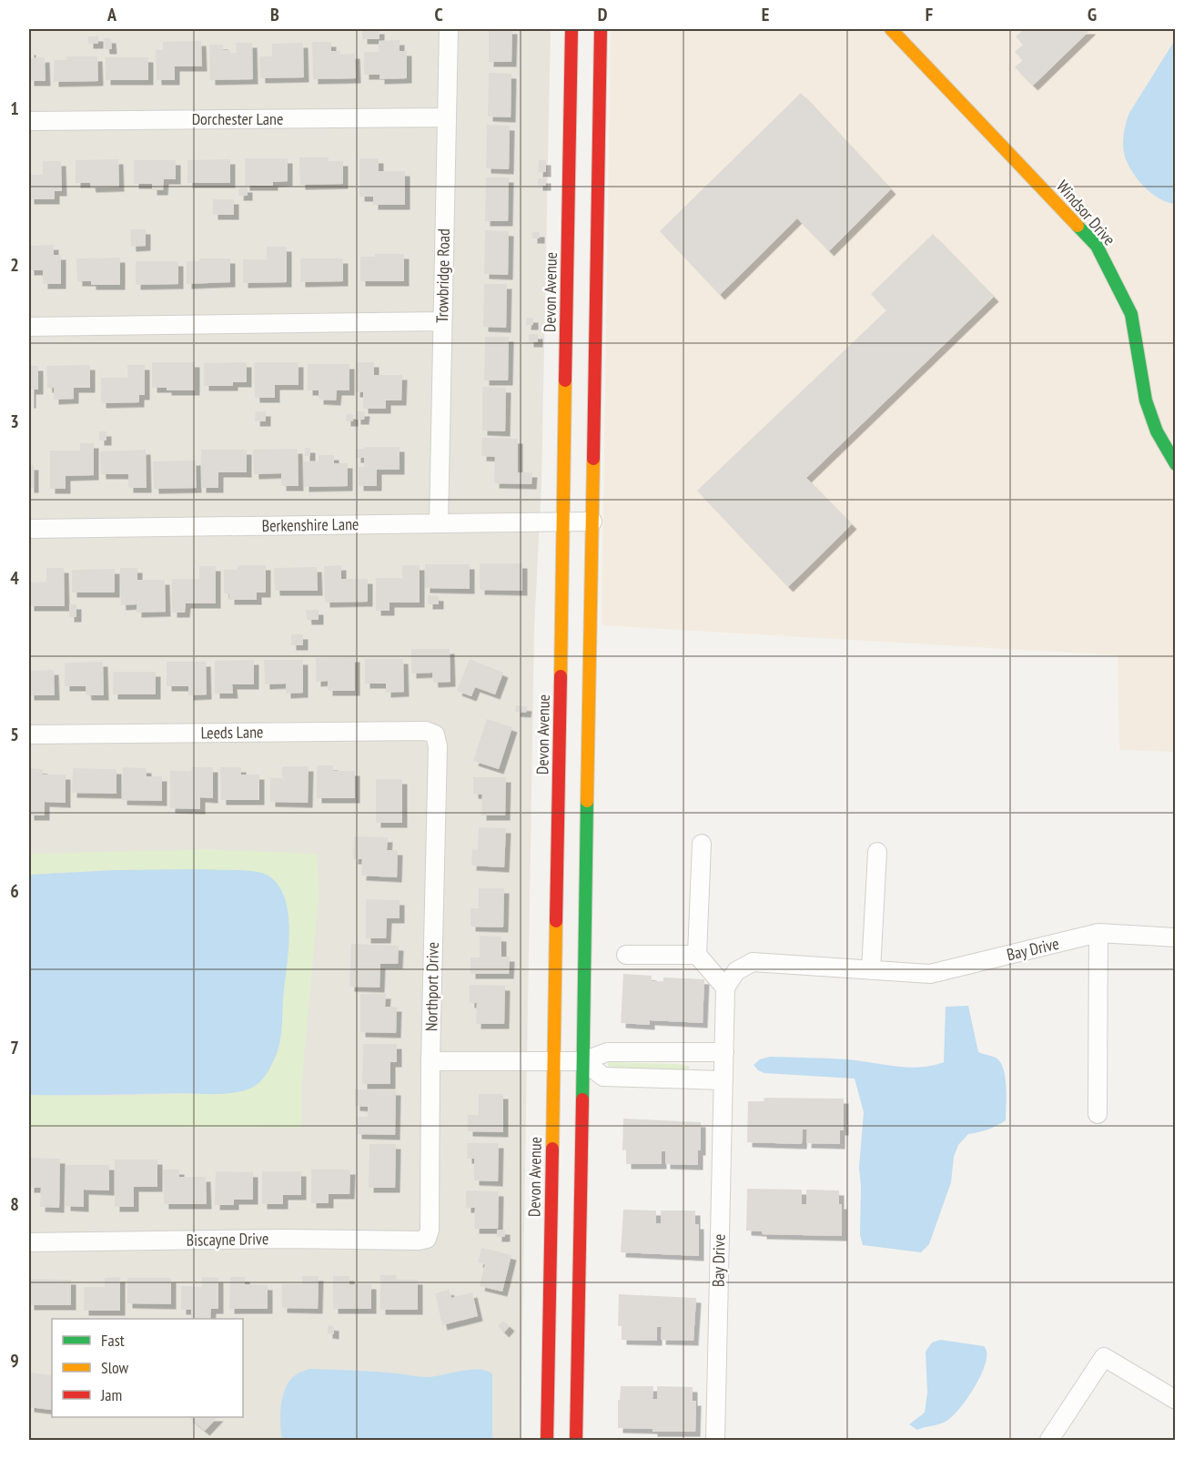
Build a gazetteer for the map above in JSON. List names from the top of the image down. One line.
{"streets":{"main road":["Windsor Drive","Devon Avenue"],"street":["Dorchester Lane","Trowbridge Road","Berkenshire Lane","Leeds Lane","Bay Drive","Northport Drive","Biscayne Drive"]},"crossings":[["Dorchester Lane","Trowbridge Road"],["Trowbridge Road","Berkenshire Lane"],["Devon Avenue","Berkenshire Lane"],["Leeds Lane","Northport Drive"],["Northport Drive","Biscayne Drive"]],"legend":["Fast","Slow","Jam"],"grid":{"columns":["A","B","C","D","E","F","G"],"rows":["1","2","3","4","5","6","7","8","9"]}}
